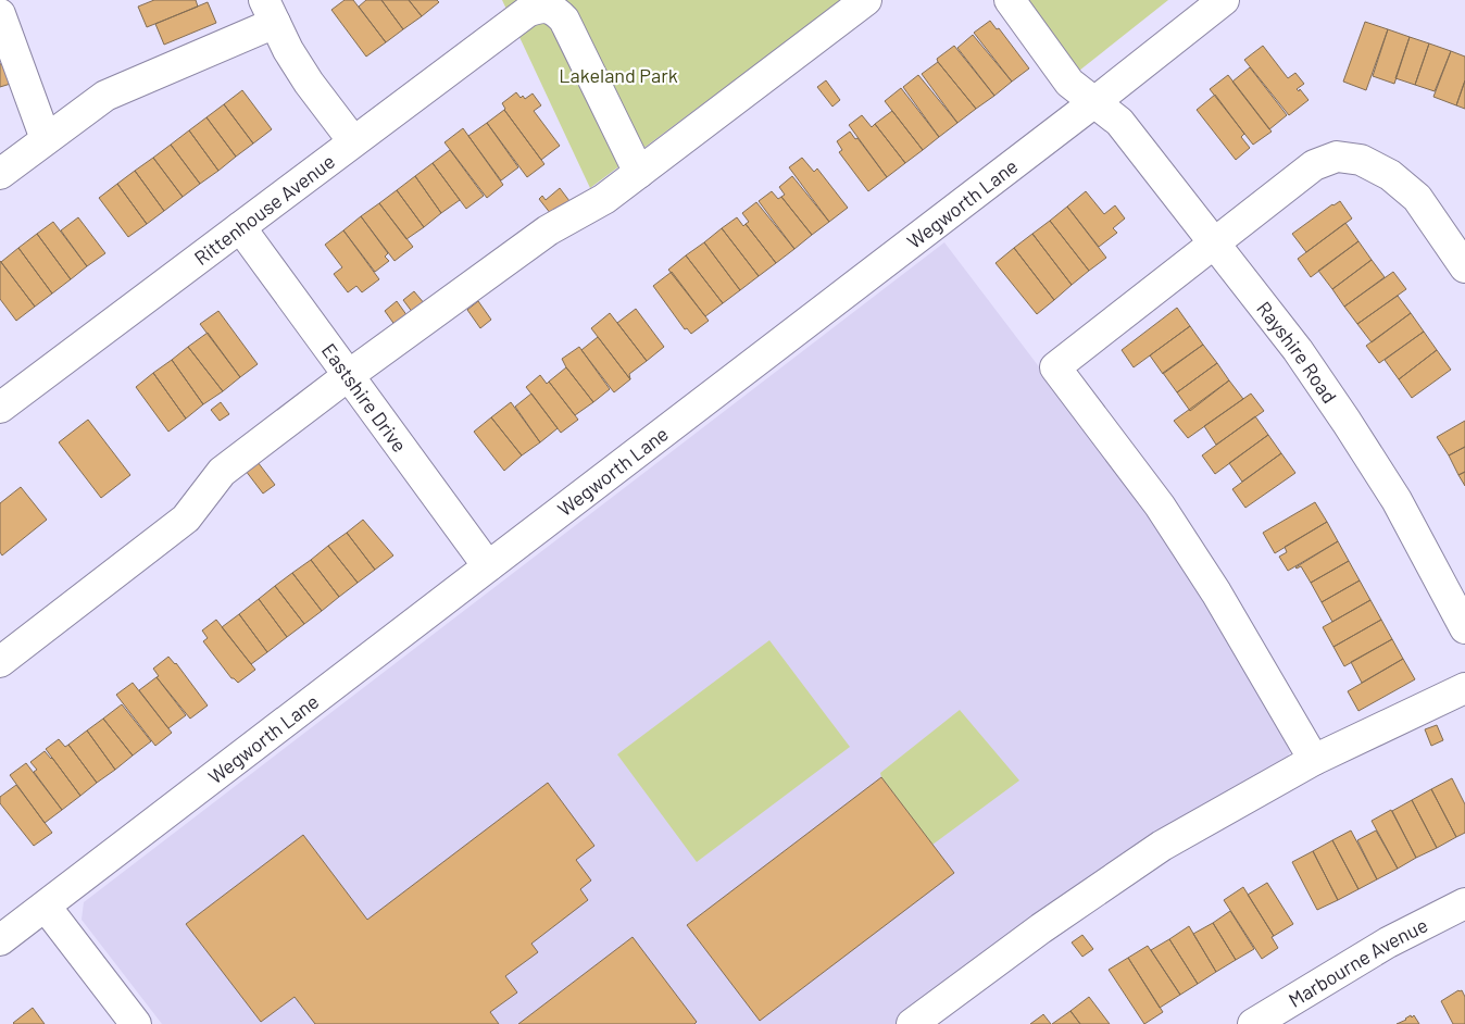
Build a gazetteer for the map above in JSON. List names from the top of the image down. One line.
{"streets":{"street":["Wegworth Lane","Rittenhouse Avenue","Rayshire Road","Eastshire Drive","Marbourne Avenue"]},"crossings":[["Wegworth Lane","Rayshire Road"],["Wegworth Lane","Eastshire Drive"],["Rittenhouse Avenue","Eastshire Drive"]],"parks":["Lakeland Park"]}
